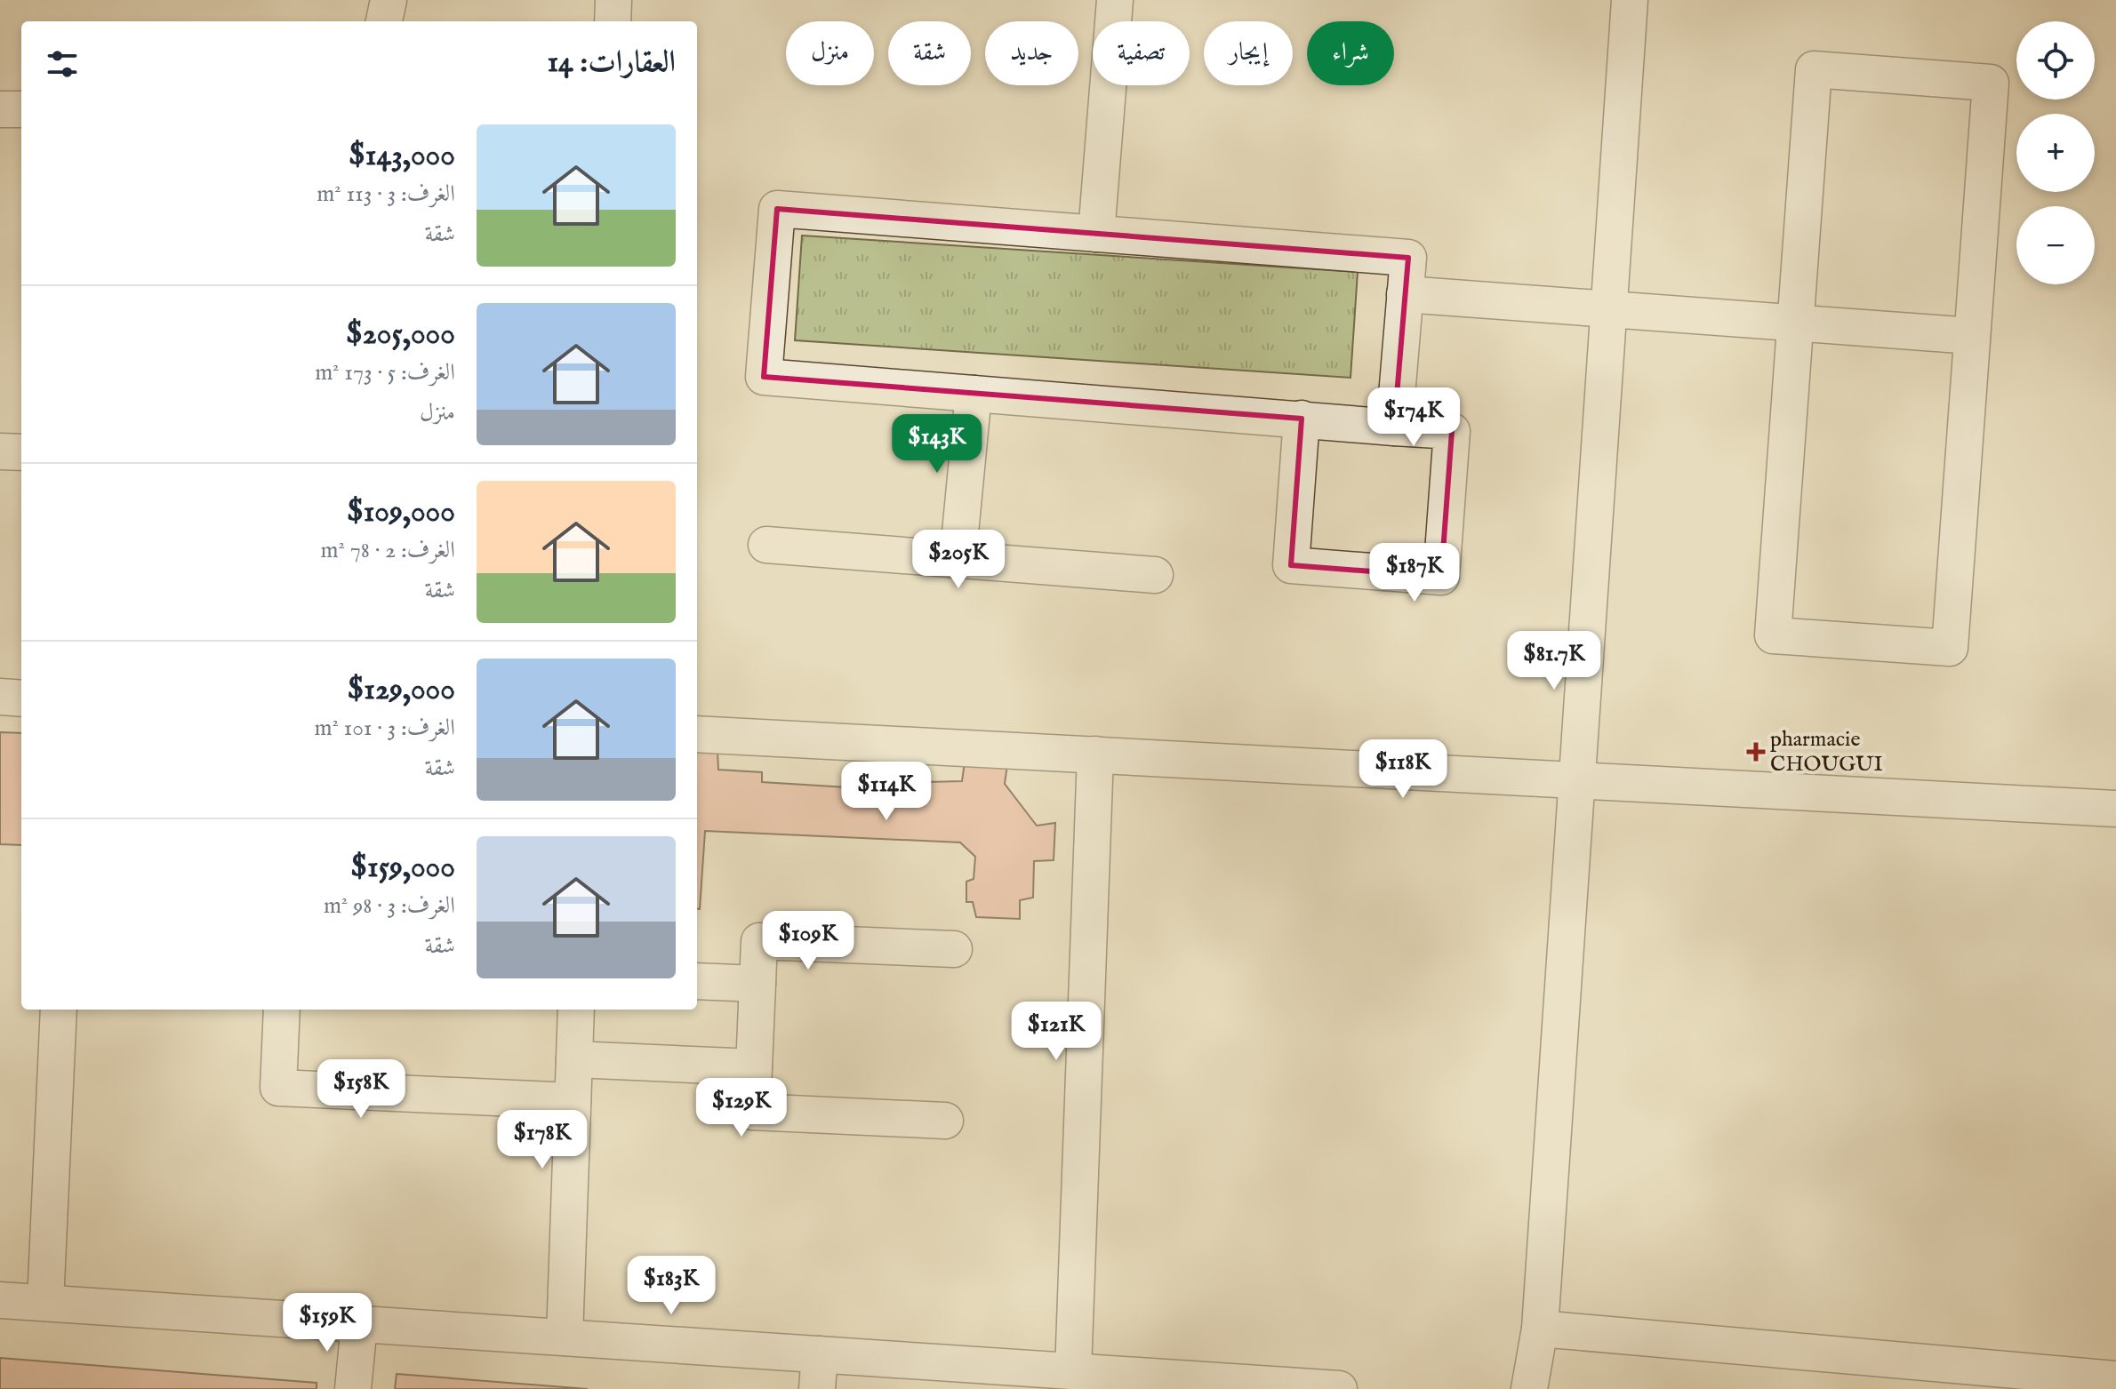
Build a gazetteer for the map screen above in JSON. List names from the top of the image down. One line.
{"places":{"health":["pharmacie CHOUGUI"]},"page":{"map_buttons":["+","−"],"chip":["شراء","إيجار","تصفية","جديد","شقة","منزل"],"heading":"العقارات: 14","list":[{"name":"$143,000","note":"الغرف: 3 · 113 m² · شقة"},{"name":"$205,000","note":"الغرف: 5 · 173 m² · منزل"},{"name":"$109,000","note":"الغرف: 2 · 78 m² · شقة"},{"name":"$129,000","note":"الغرف: 3 · 101 m² · شقة"},{"name":"$159,000","note":"الغرف: 3 · 98 m² · شقة"}],"price":["$174K","$143K","$205K","$187K","$81.7K","$118K","$114K","$109K","$121K","$158K","$129K","$178K","$183K","$159K"]}}
